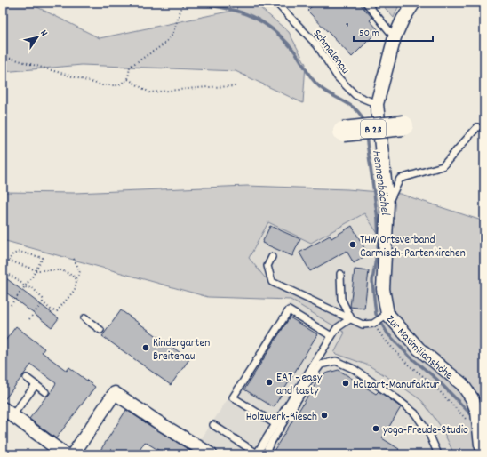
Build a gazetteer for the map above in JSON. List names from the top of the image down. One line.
{"streets":{"main road":["B 23"],"street":["Zur Maximilianshöhe"],"lane":["Schmalenau"]},"crossings":[["Schmalenau","Zur Maximilianshöhe"]],"water":["Hennenbächel"],"places":["THW Ortsverband Garmisch-Partenkirchen","Kindergarten Breitenau","EAT - easy and tasty","Holzart-Manufaktur","Holzwerk-Riesch","yoga-Freude-Studio"],"house_numbers":["2"],"scale_bar":"50 m","north":"top right"}
